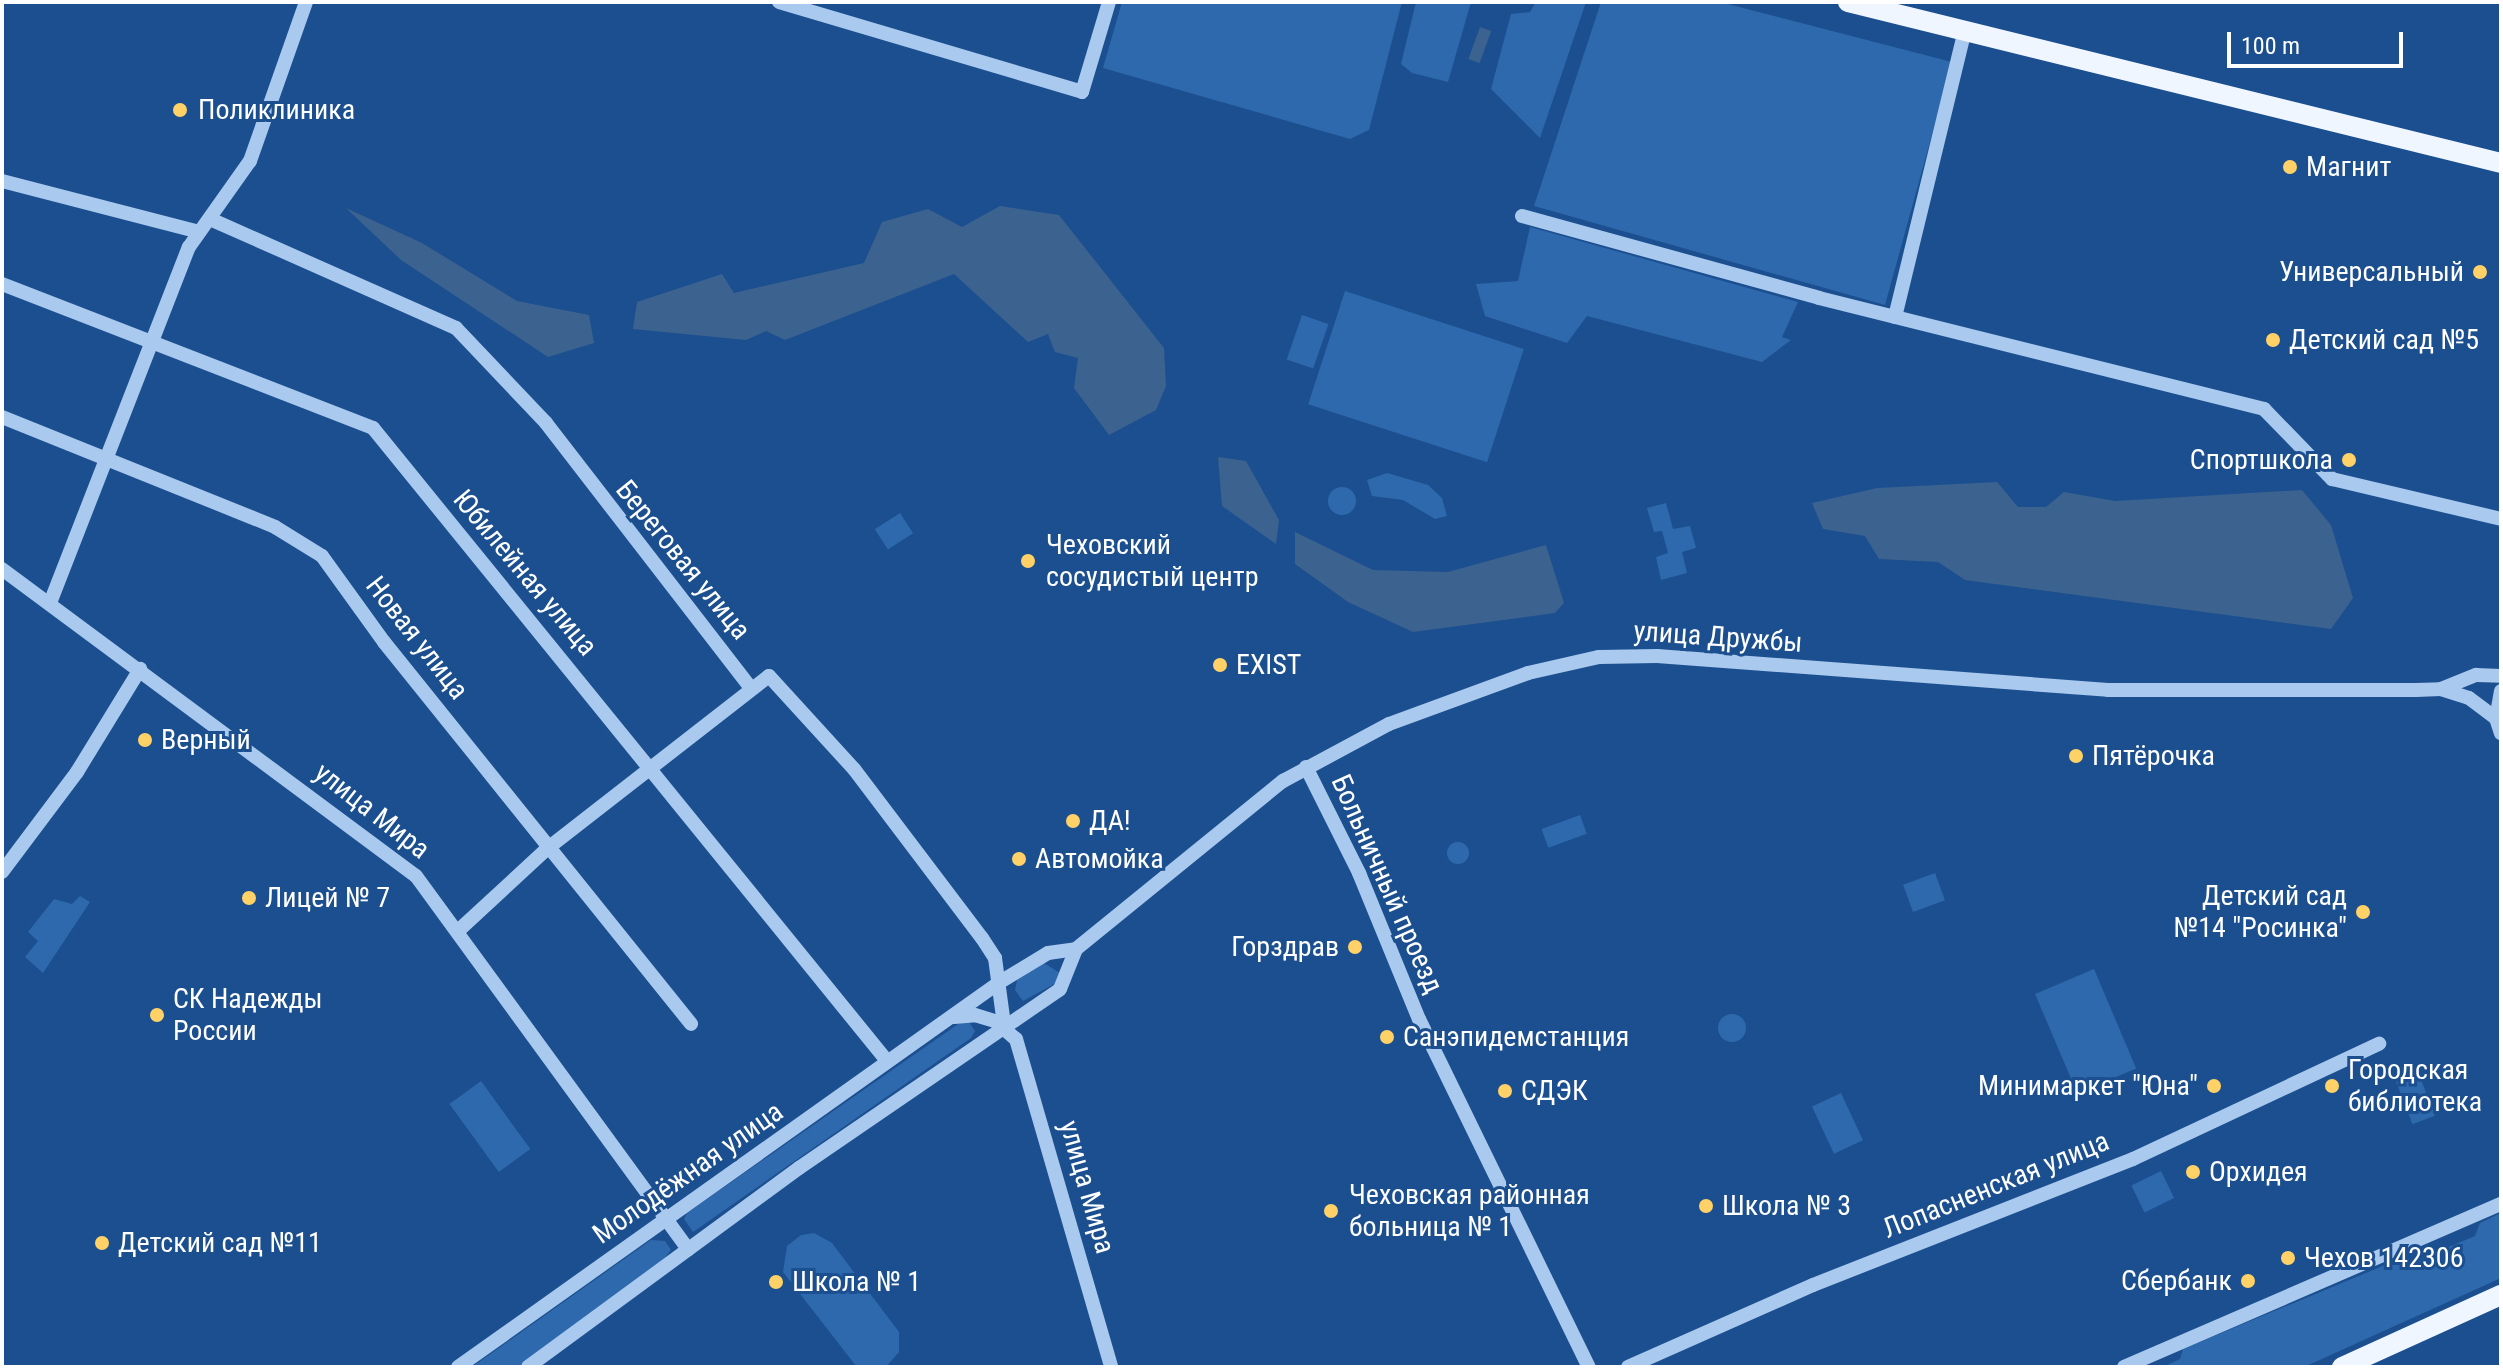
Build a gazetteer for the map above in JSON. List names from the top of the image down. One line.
{"streets":{"street":["Береговая улица","Юбилейная улица","улица Дружбы","Новая улица","улица Мира","Больничный проезд","Молодёжная улица","Лопасненская улица"]},"crossings":[["Юбилейная улица","Молодёжная улица"],["улица Дружбы","улица Мира"],["улица Дружбы","Больничный проезд"],["улица Дружбы","Молодёжная улица"],["улица Мира","Молодёжная улица"]],"places":["Поликлиника","Магнит","Универсальный","Детский сад №5","Спортшкола","Чеховский сосудистый центр","EXIST","Верный","Пятёрочка","ДА!","Автомойка","Лицей № 7","Детский сад №14 \"Росинка\"","Горздрав","СК Надежды России","Санэпидемстанция","Минимаркет \"Юна\"","Городская библиотека","СДЭК","Орхидея","Школа № 3","Чеховская районная больница № 1","Детский сад №11","Чехов 142306","Сбербанк","Школа № 1"],"scale_bar":"100 m"}
